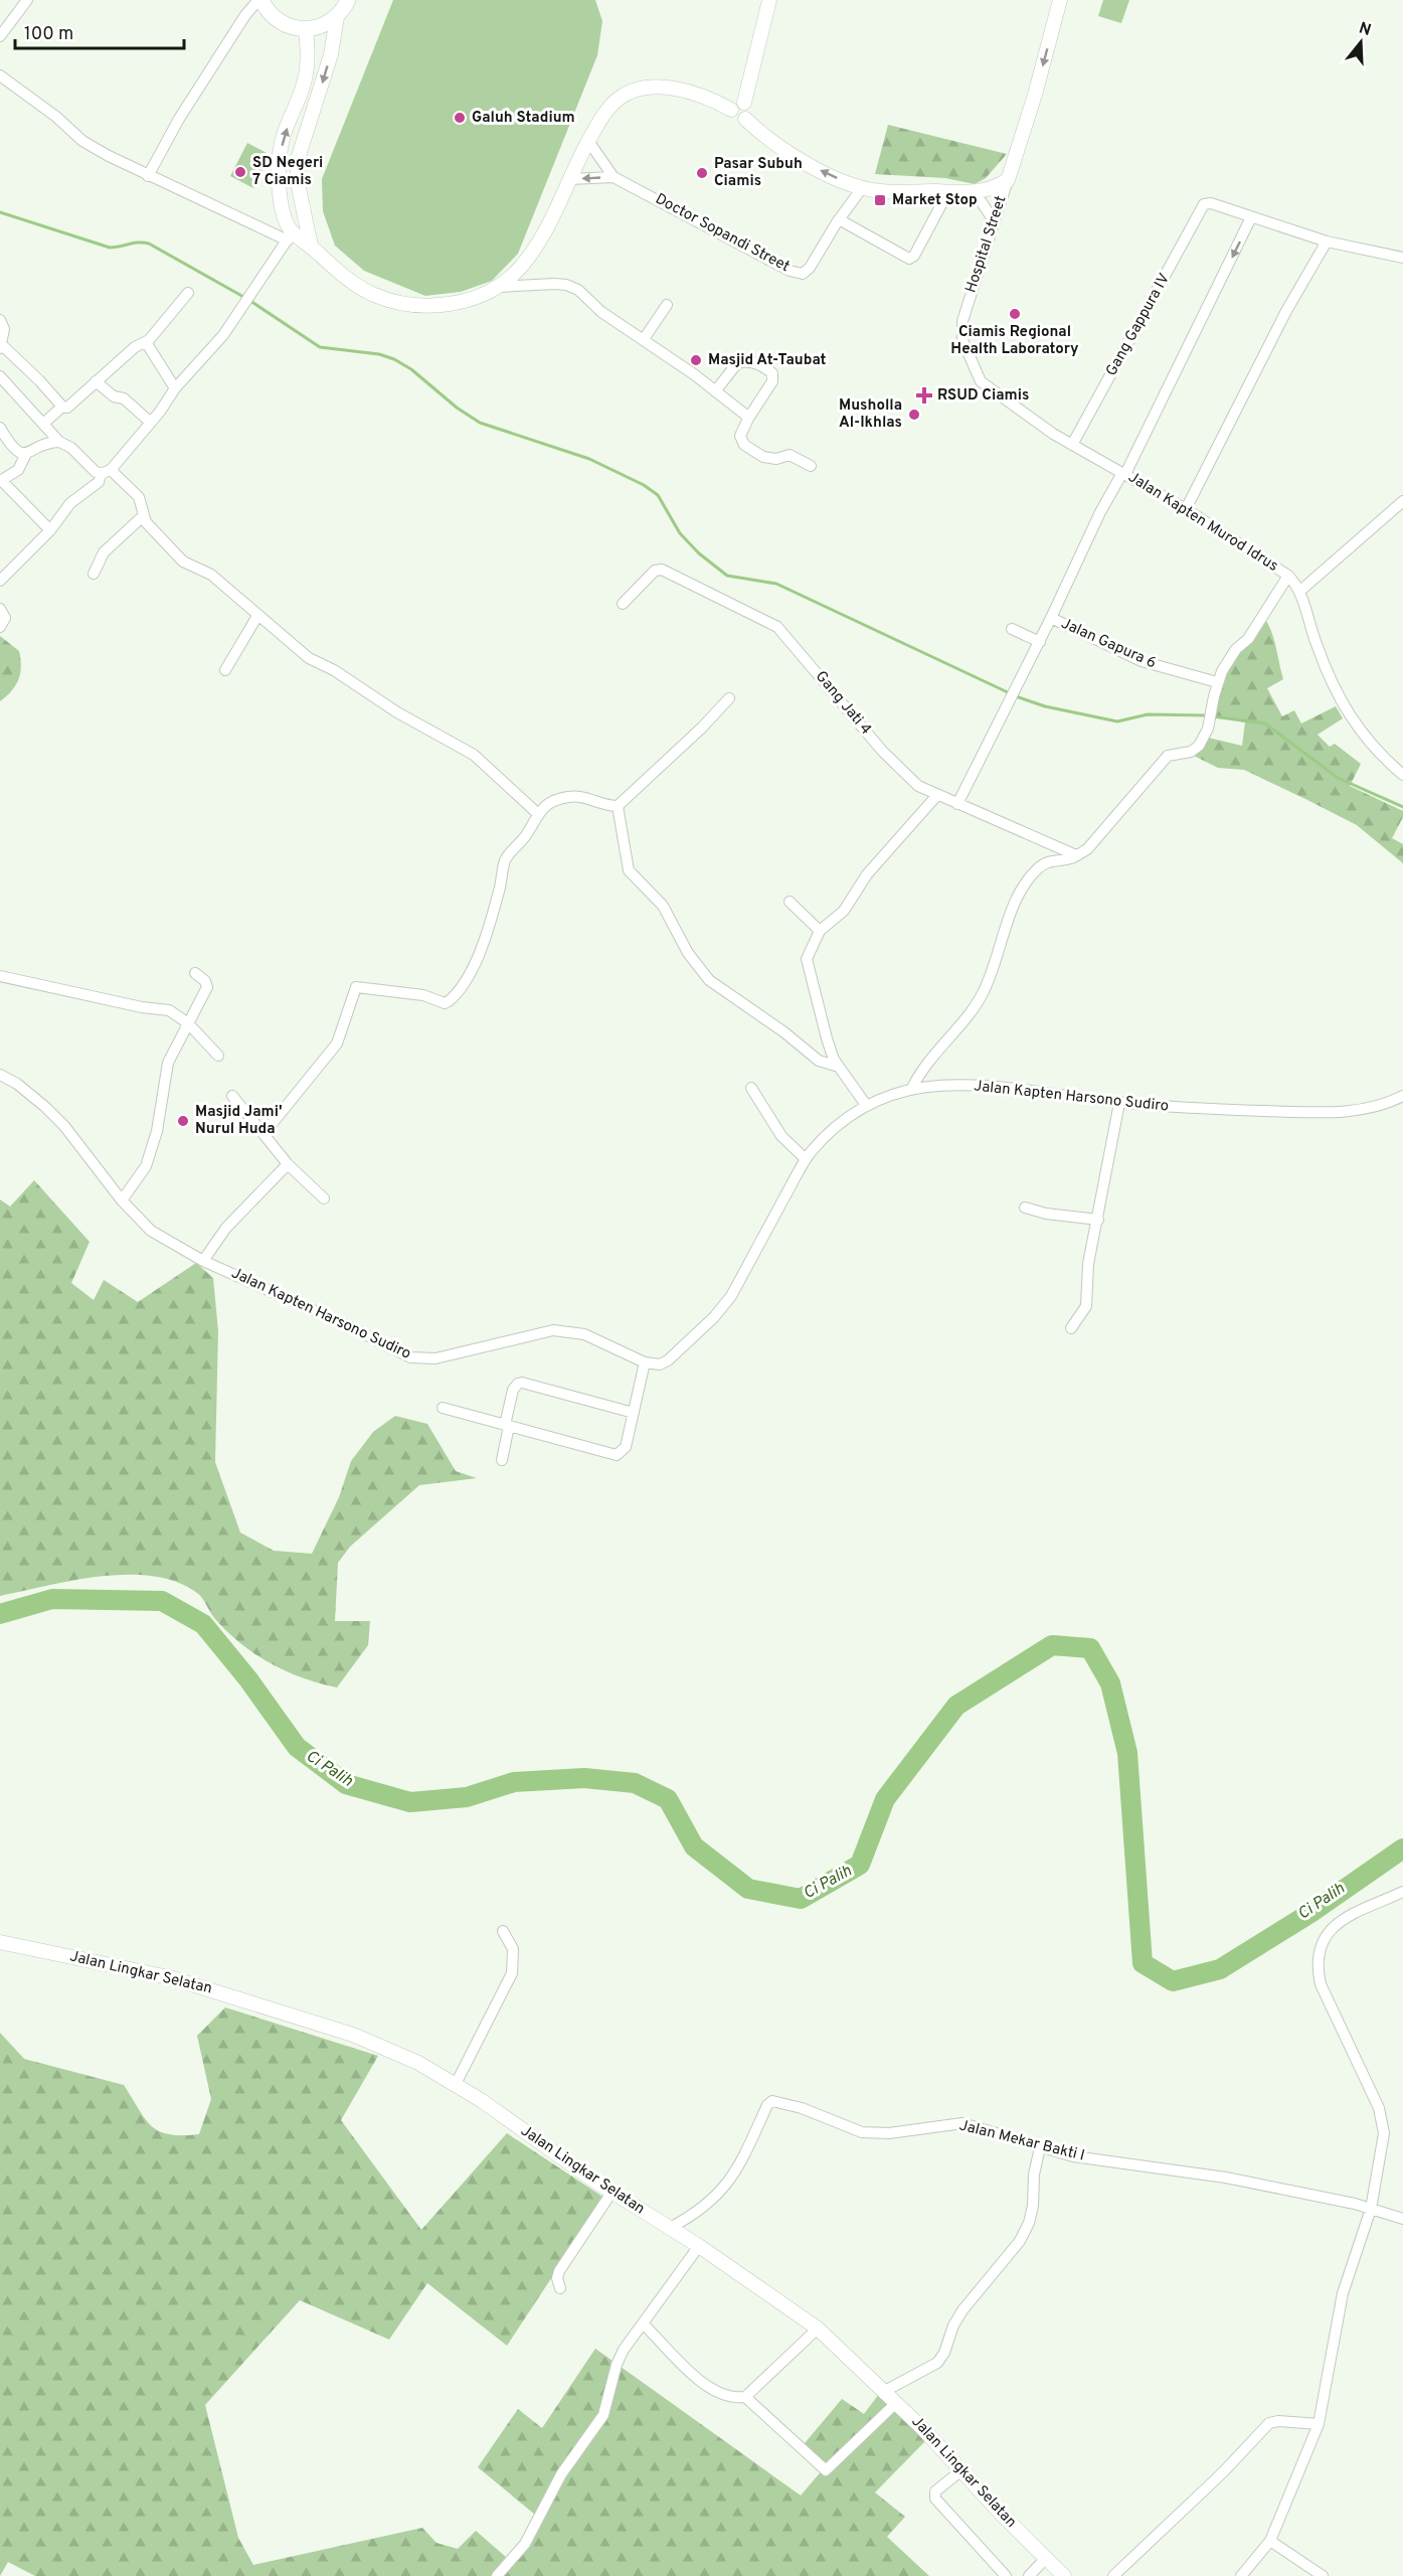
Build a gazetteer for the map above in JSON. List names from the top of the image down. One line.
{"streets":{"street":["Doctor Sopandi Street","Hospital Street","Gang Gappura IV","Jalan Kapten Murod Idrus","Jalan Gapura 6","Gang Jati 4","Jalan Kapten Harsono Sudiro","Jalan Lingkar Selatan","Jalan Mekar Bakti I"]},"crossings":[["Hospital Street","Gang Gappura IV"],["Hospital Street","Jalan Kapten Murod Idrus"],["Gang Gappura IV","Jalan Kapten Murod Idrus"],["Gang Gappura IV","Jalan Gapura 6"],["Jalan Kapten Murod Idrus","Jalan Gapura 6"],["Jalan Lingkar Selatan","Jalan Mekar Bakti I"]],"one_way":["Hospital Street"],"water":["Ci Palih"],"places":{"other":["Galuh Stadium","SD Negeri 7 Ciamis","Pasar Subuh Ciamis","Ciamis Regional Health Laboratory","Masjid At-Taubat","Musholla Al-Ikhlas","Masjid Jami' Nurul Huda"],"transit":["Market Stop"],"health":["RSUD Ciamis"]},"scale_bar":"100 m","north":"top"}
